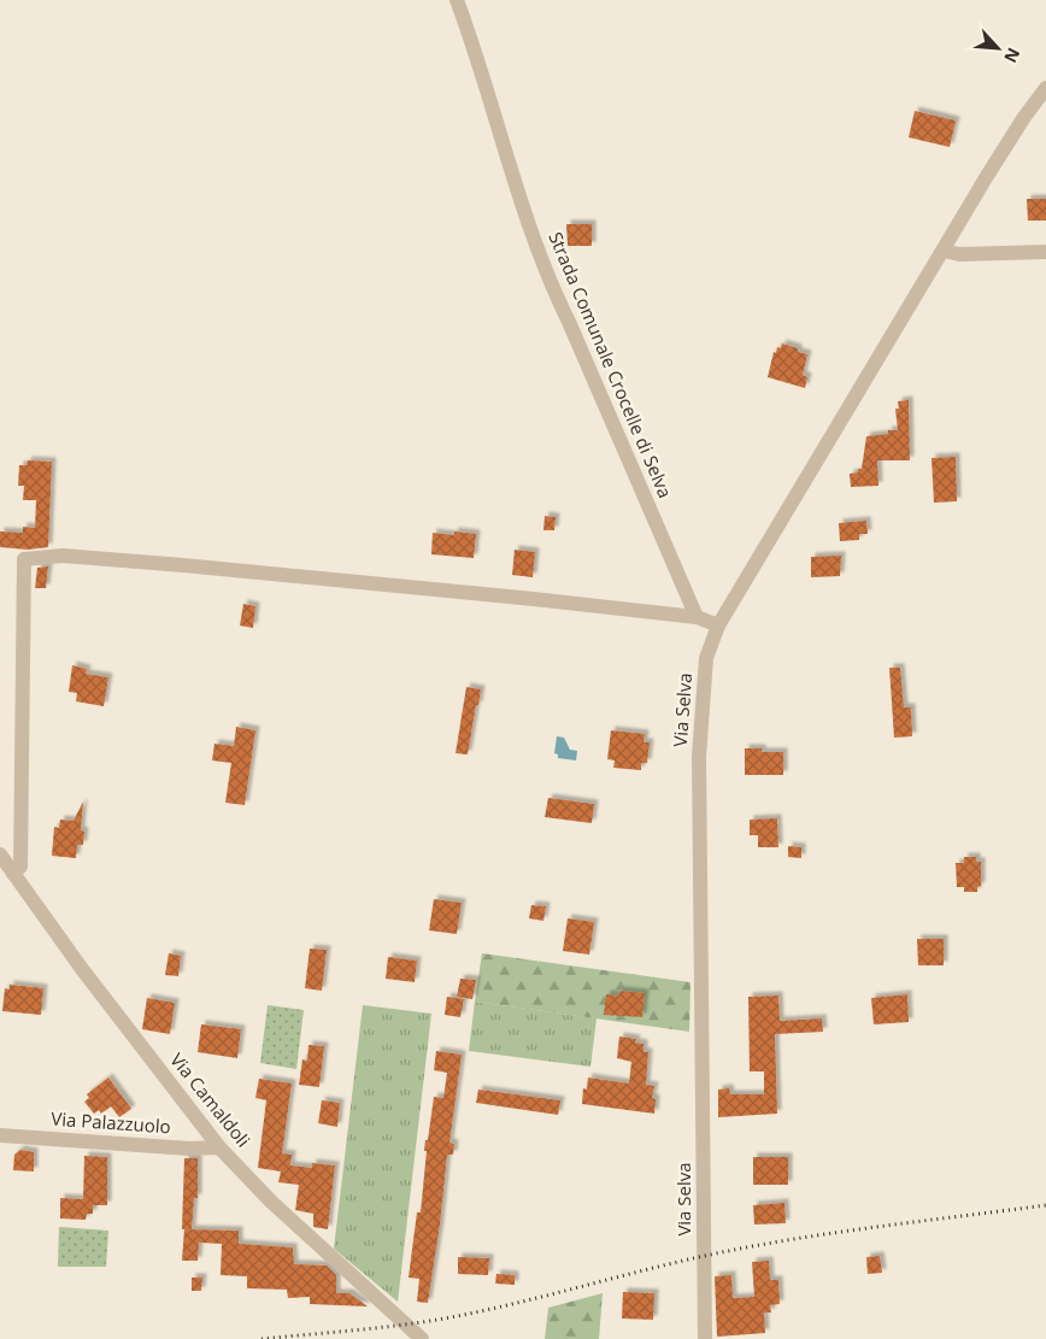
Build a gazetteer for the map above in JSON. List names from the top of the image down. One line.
{"streets":{"street":["Strada Comunale Crocelle di Selva","Via Selva","Via Camaldoli","Via Palazzuolo"]},"crossings":[["Via Camaldoli","Via Palazzuolo"]],"north":"bottom right"}
